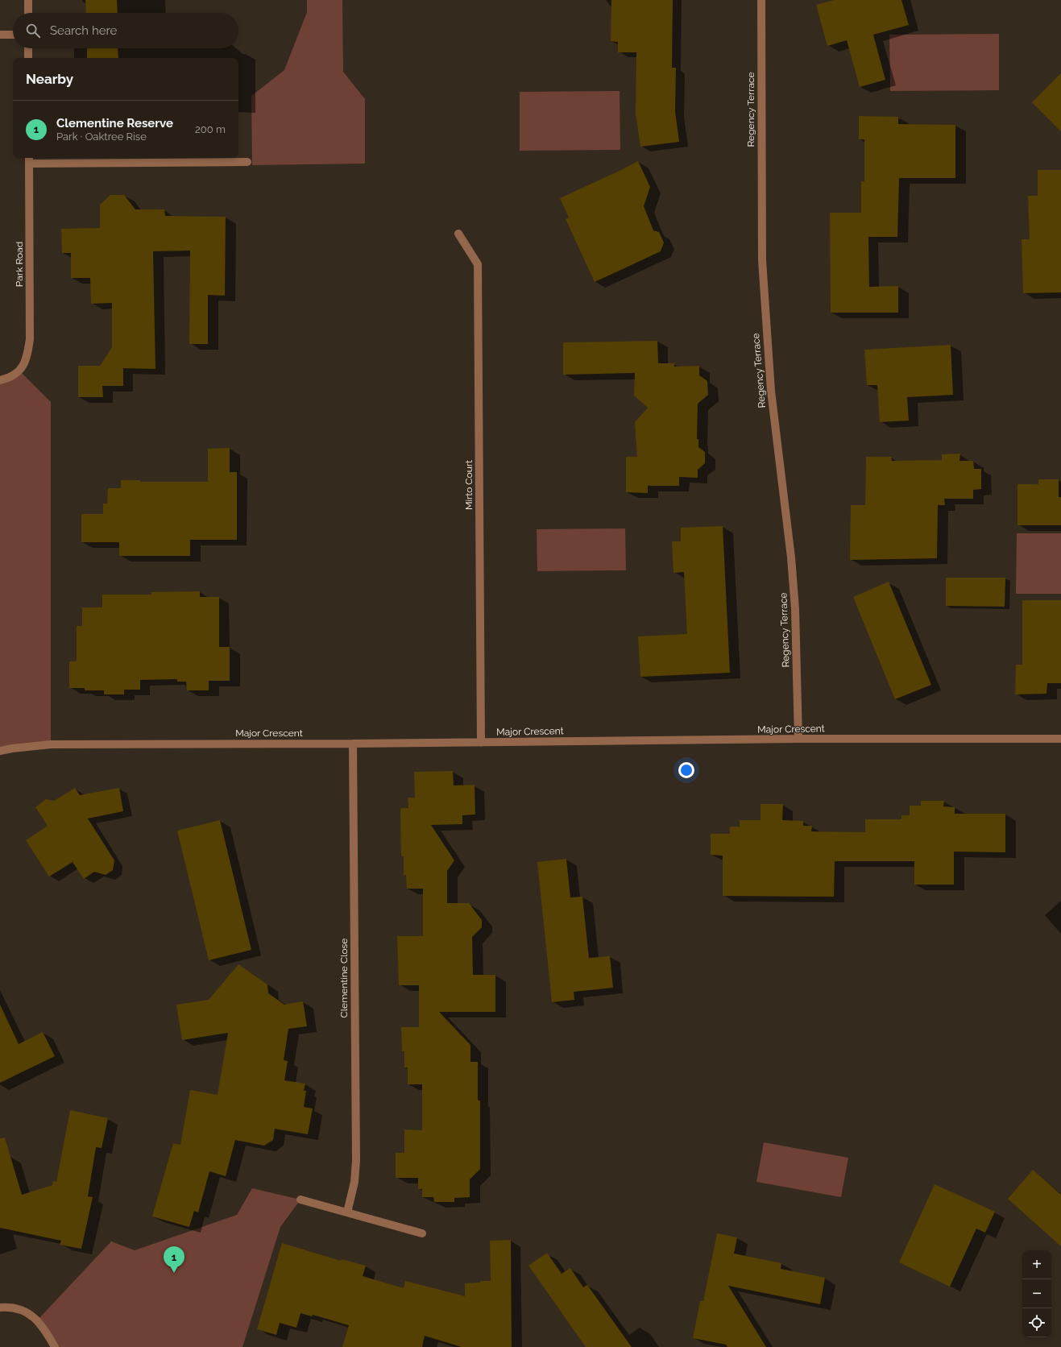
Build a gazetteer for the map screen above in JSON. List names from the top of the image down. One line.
{"streets":{"street":["Regency Terrace","Park Road","Mirto Court","Major Crescent","Clementine Close"]},"crossings":[["Regency Terrace","Major Crescent"],["Mirto Court","Major Crescent"],["Major Crescent","Clementine Close"]],"page":{"search":"Search here","heading":"Nearby","list":[{"mark":"1","name":"Clementine Reserve","note":"Park · Oaktree Rise","value":"200 m"}],"pins":"1","map_buttons":["+","−"]}}
